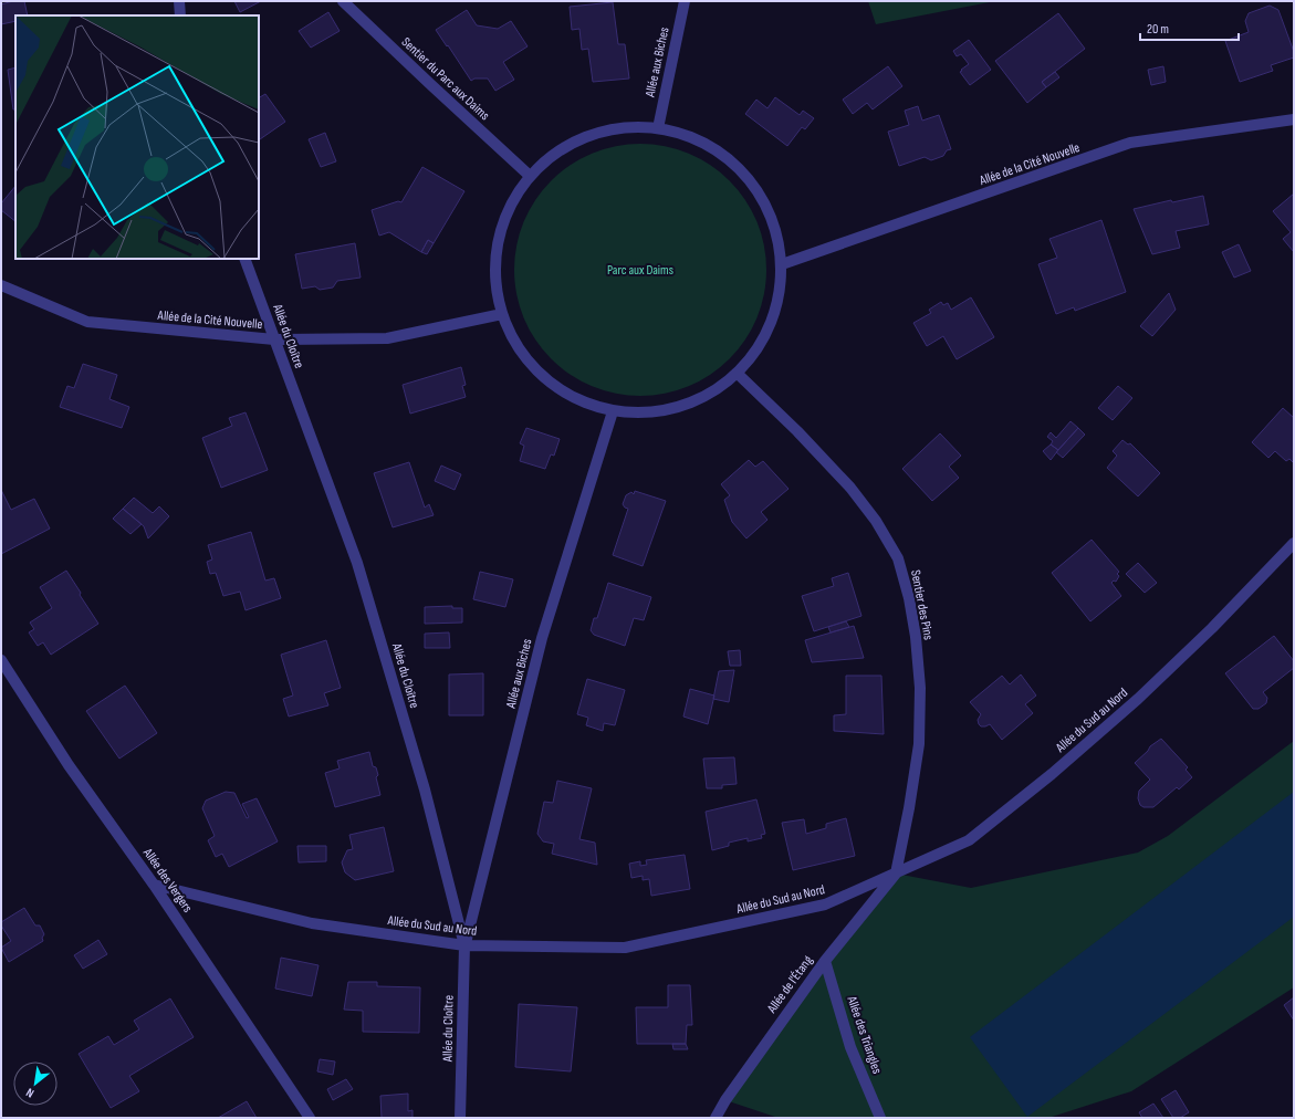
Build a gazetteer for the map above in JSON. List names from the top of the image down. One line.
{"streets":{"street":["Allée aux Biches","Sentier du Parc aux Daims","Allée de la Cité Nouvelle","Allée du Cloître","Sentier des Pins","Allée du Sud au Nord","Allée des Vergers","Allée de l'Étang","Allée des Triangles"]},"crossings":[["Allée aux Biches","Allée du Cloître"],["Allée aux Biches","Allée du Sud au Nord"],["Allée de la Cité Nouvelle","Allée du Cloître"],["Allée du Cloître","Allée du Sud au Nord"],["Sentier des Pins","Allée du Sud au Nord"],["Sentier des Pins","Allée de l'Étang"],["Allée du Sud au Nord","Allée des Vergers"],["Allée du Sud au Nord","Allée de l'Étang"],["Allée de l'Étang","Allée des Triangles"]],"parks":["Parc aux Daims"],"scale_bar":"20 m","north":"bottom left"}
